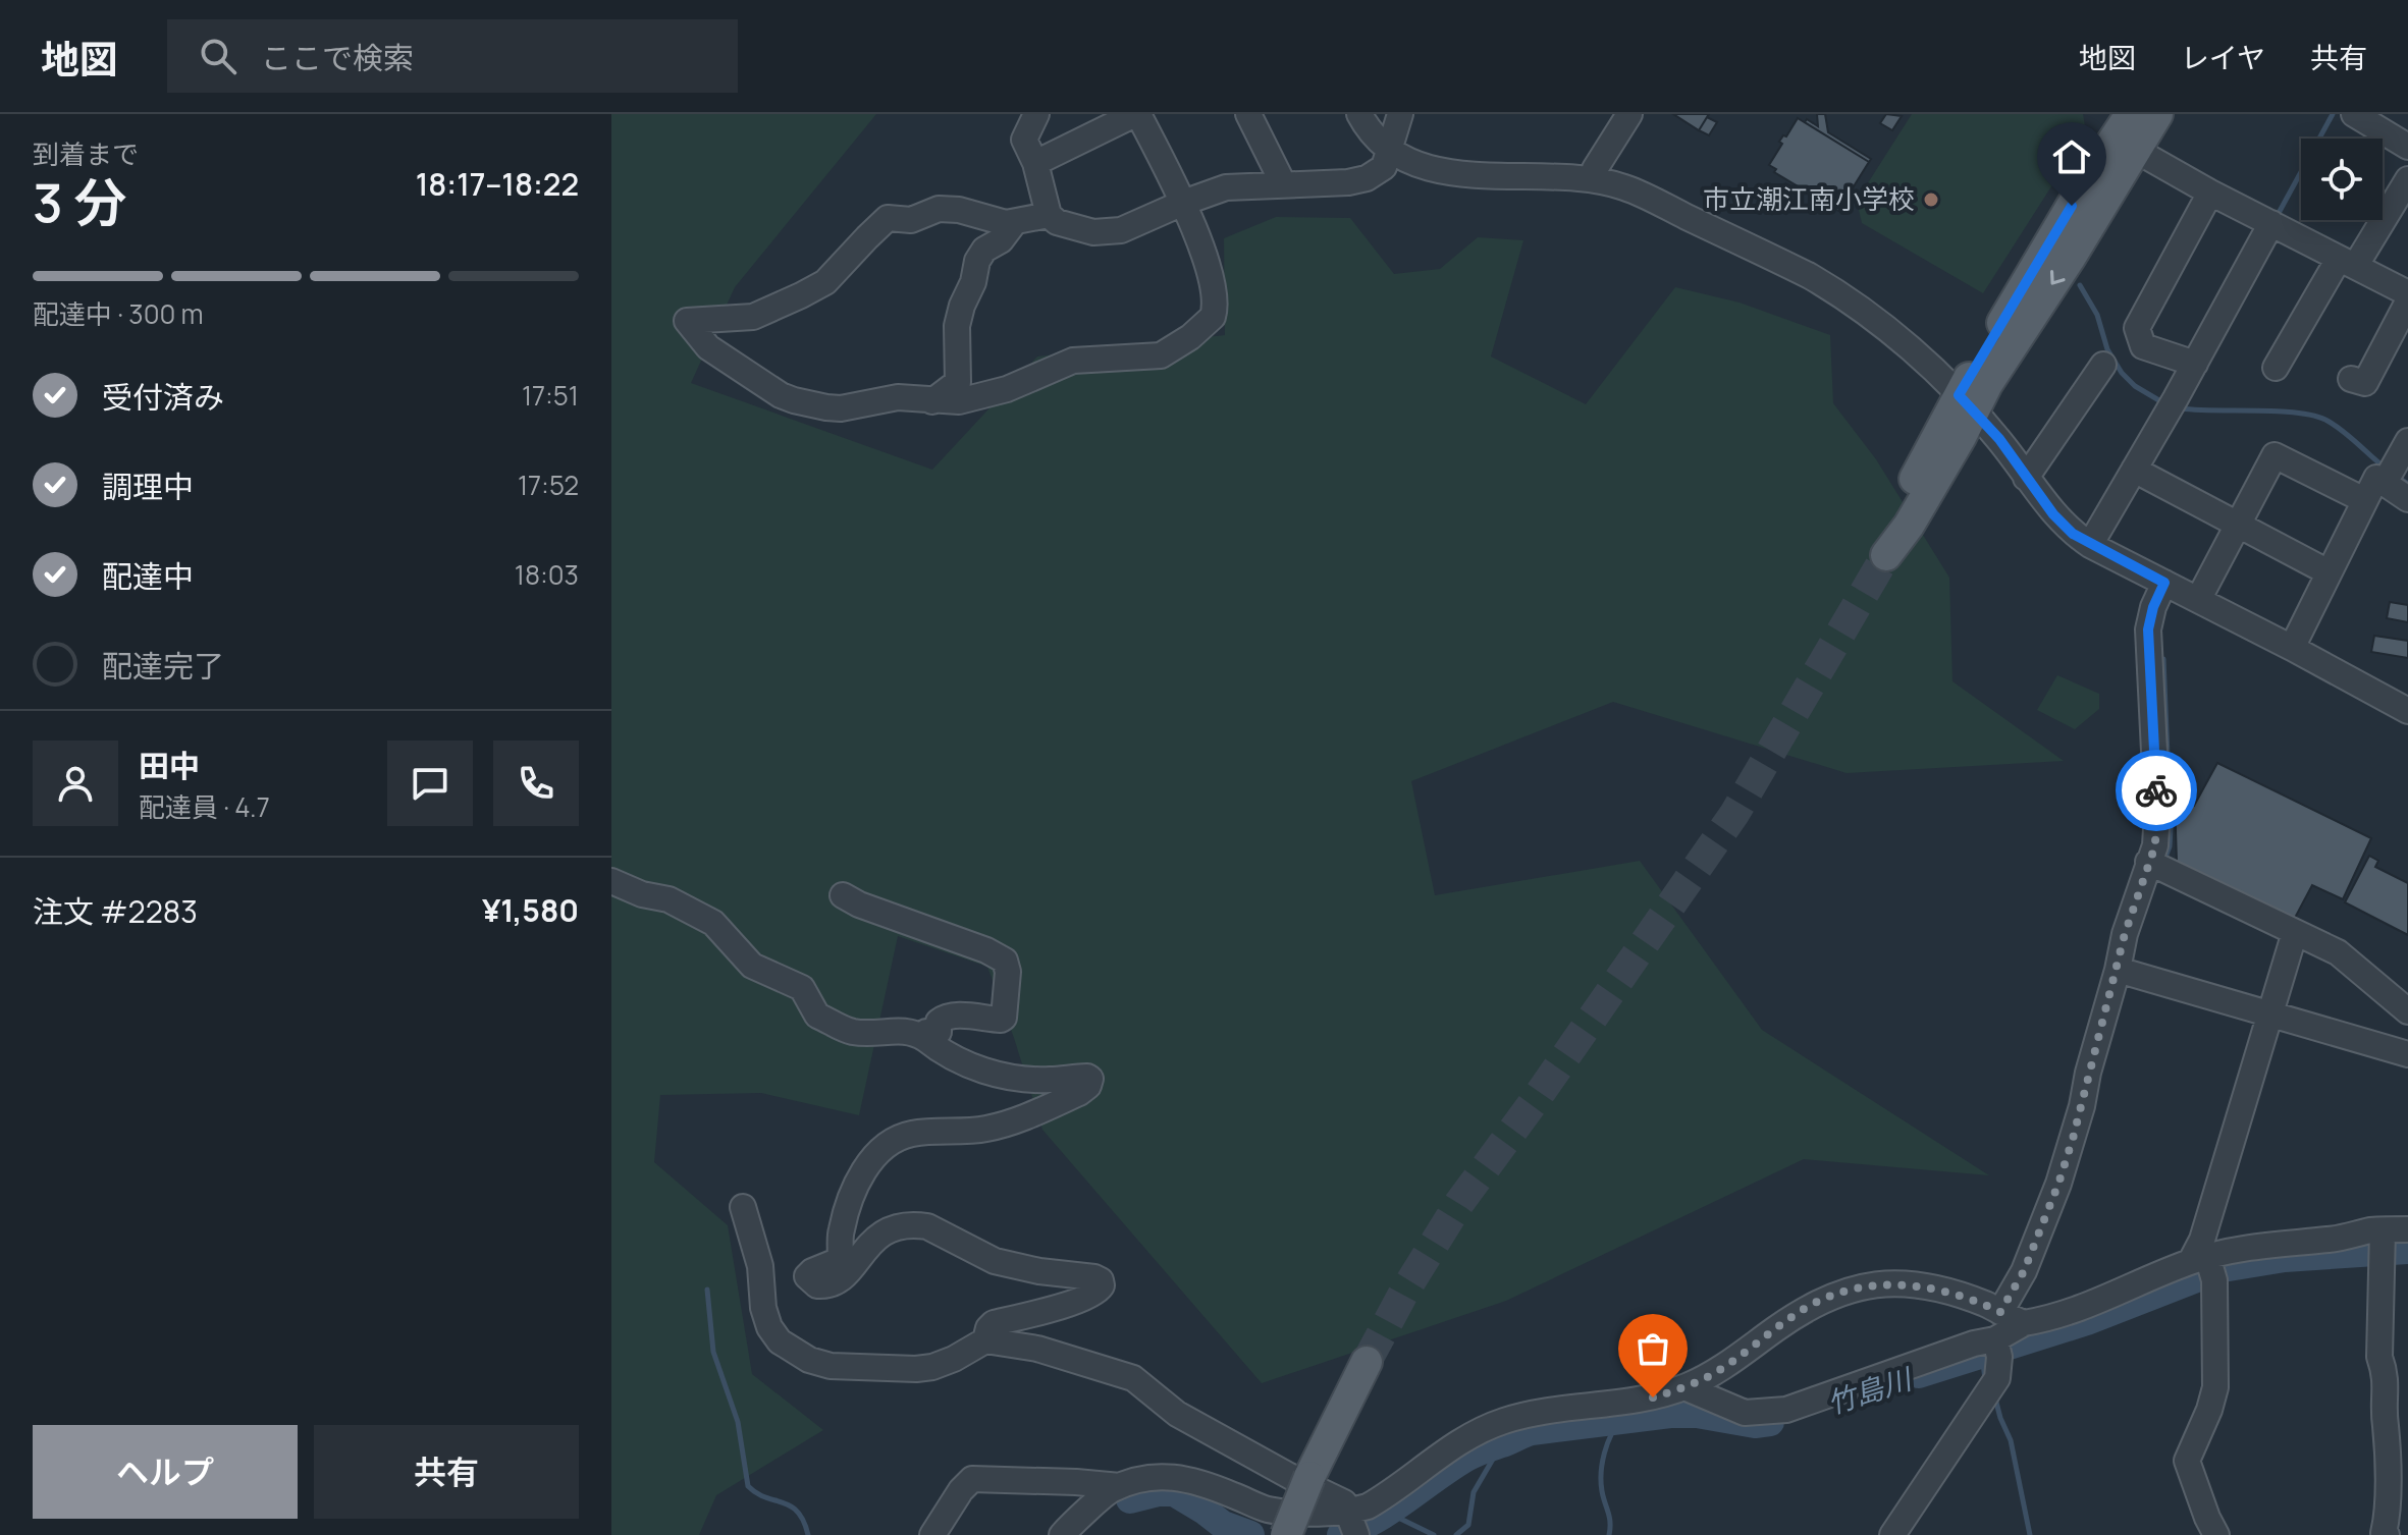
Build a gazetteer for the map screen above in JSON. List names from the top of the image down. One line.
{"water":["竹島川"],"places":["市立潮江南小学校"],"page":{"header":"地図","search":"ここで検索","nav":["地図","レイヤ","共有"],"heading":["3 分","到着まで","18:17–18:22"],"panel":["田中","配達員 · 4.7","注文 #2283","¥1,580"],"bar":"配達中 · 300 m","list":[["受付済み","17:51"],["調理中","17:52"],["配達中","18:03"],"配達完了"],"buttons":["ヘルプ","共有"]}}
